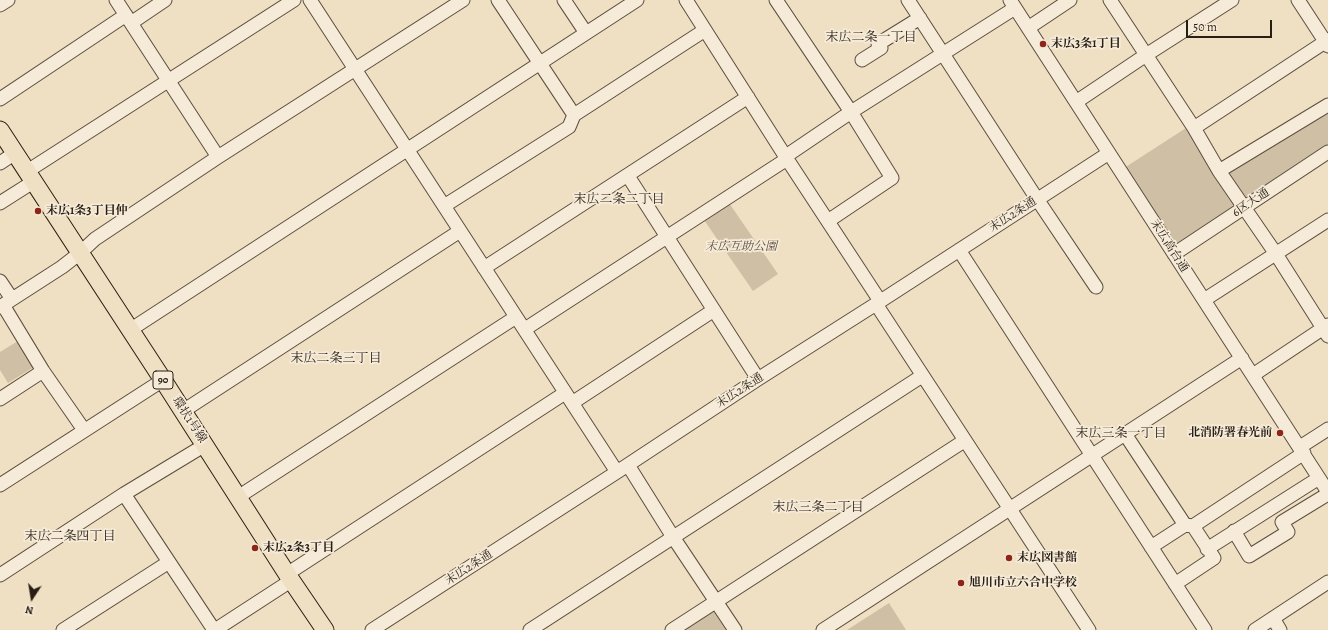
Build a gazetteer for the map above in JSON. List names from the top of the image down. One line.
{"streets":{"main road":["90","環状1号線"],"street":["6区大通","末広2条通","末広高台通"]},"crossings":[["6区大通","末広高台通"],["末広2条通","末広高台通"]],"districts":["末広二条一丁目","末広二条二丁目","末広二条三丁目","末広三条一丁目","末広三条二丁目","末広二条四丁目"],"parks":["末広互助公園"],"places":["末広3条1丁目","末広1条3丁目仲","北消防署春光前","末広2条3丁目","末広図書館","旭川市立六合中学校"],"scale_bar":"50 m","north":"bottom"}
